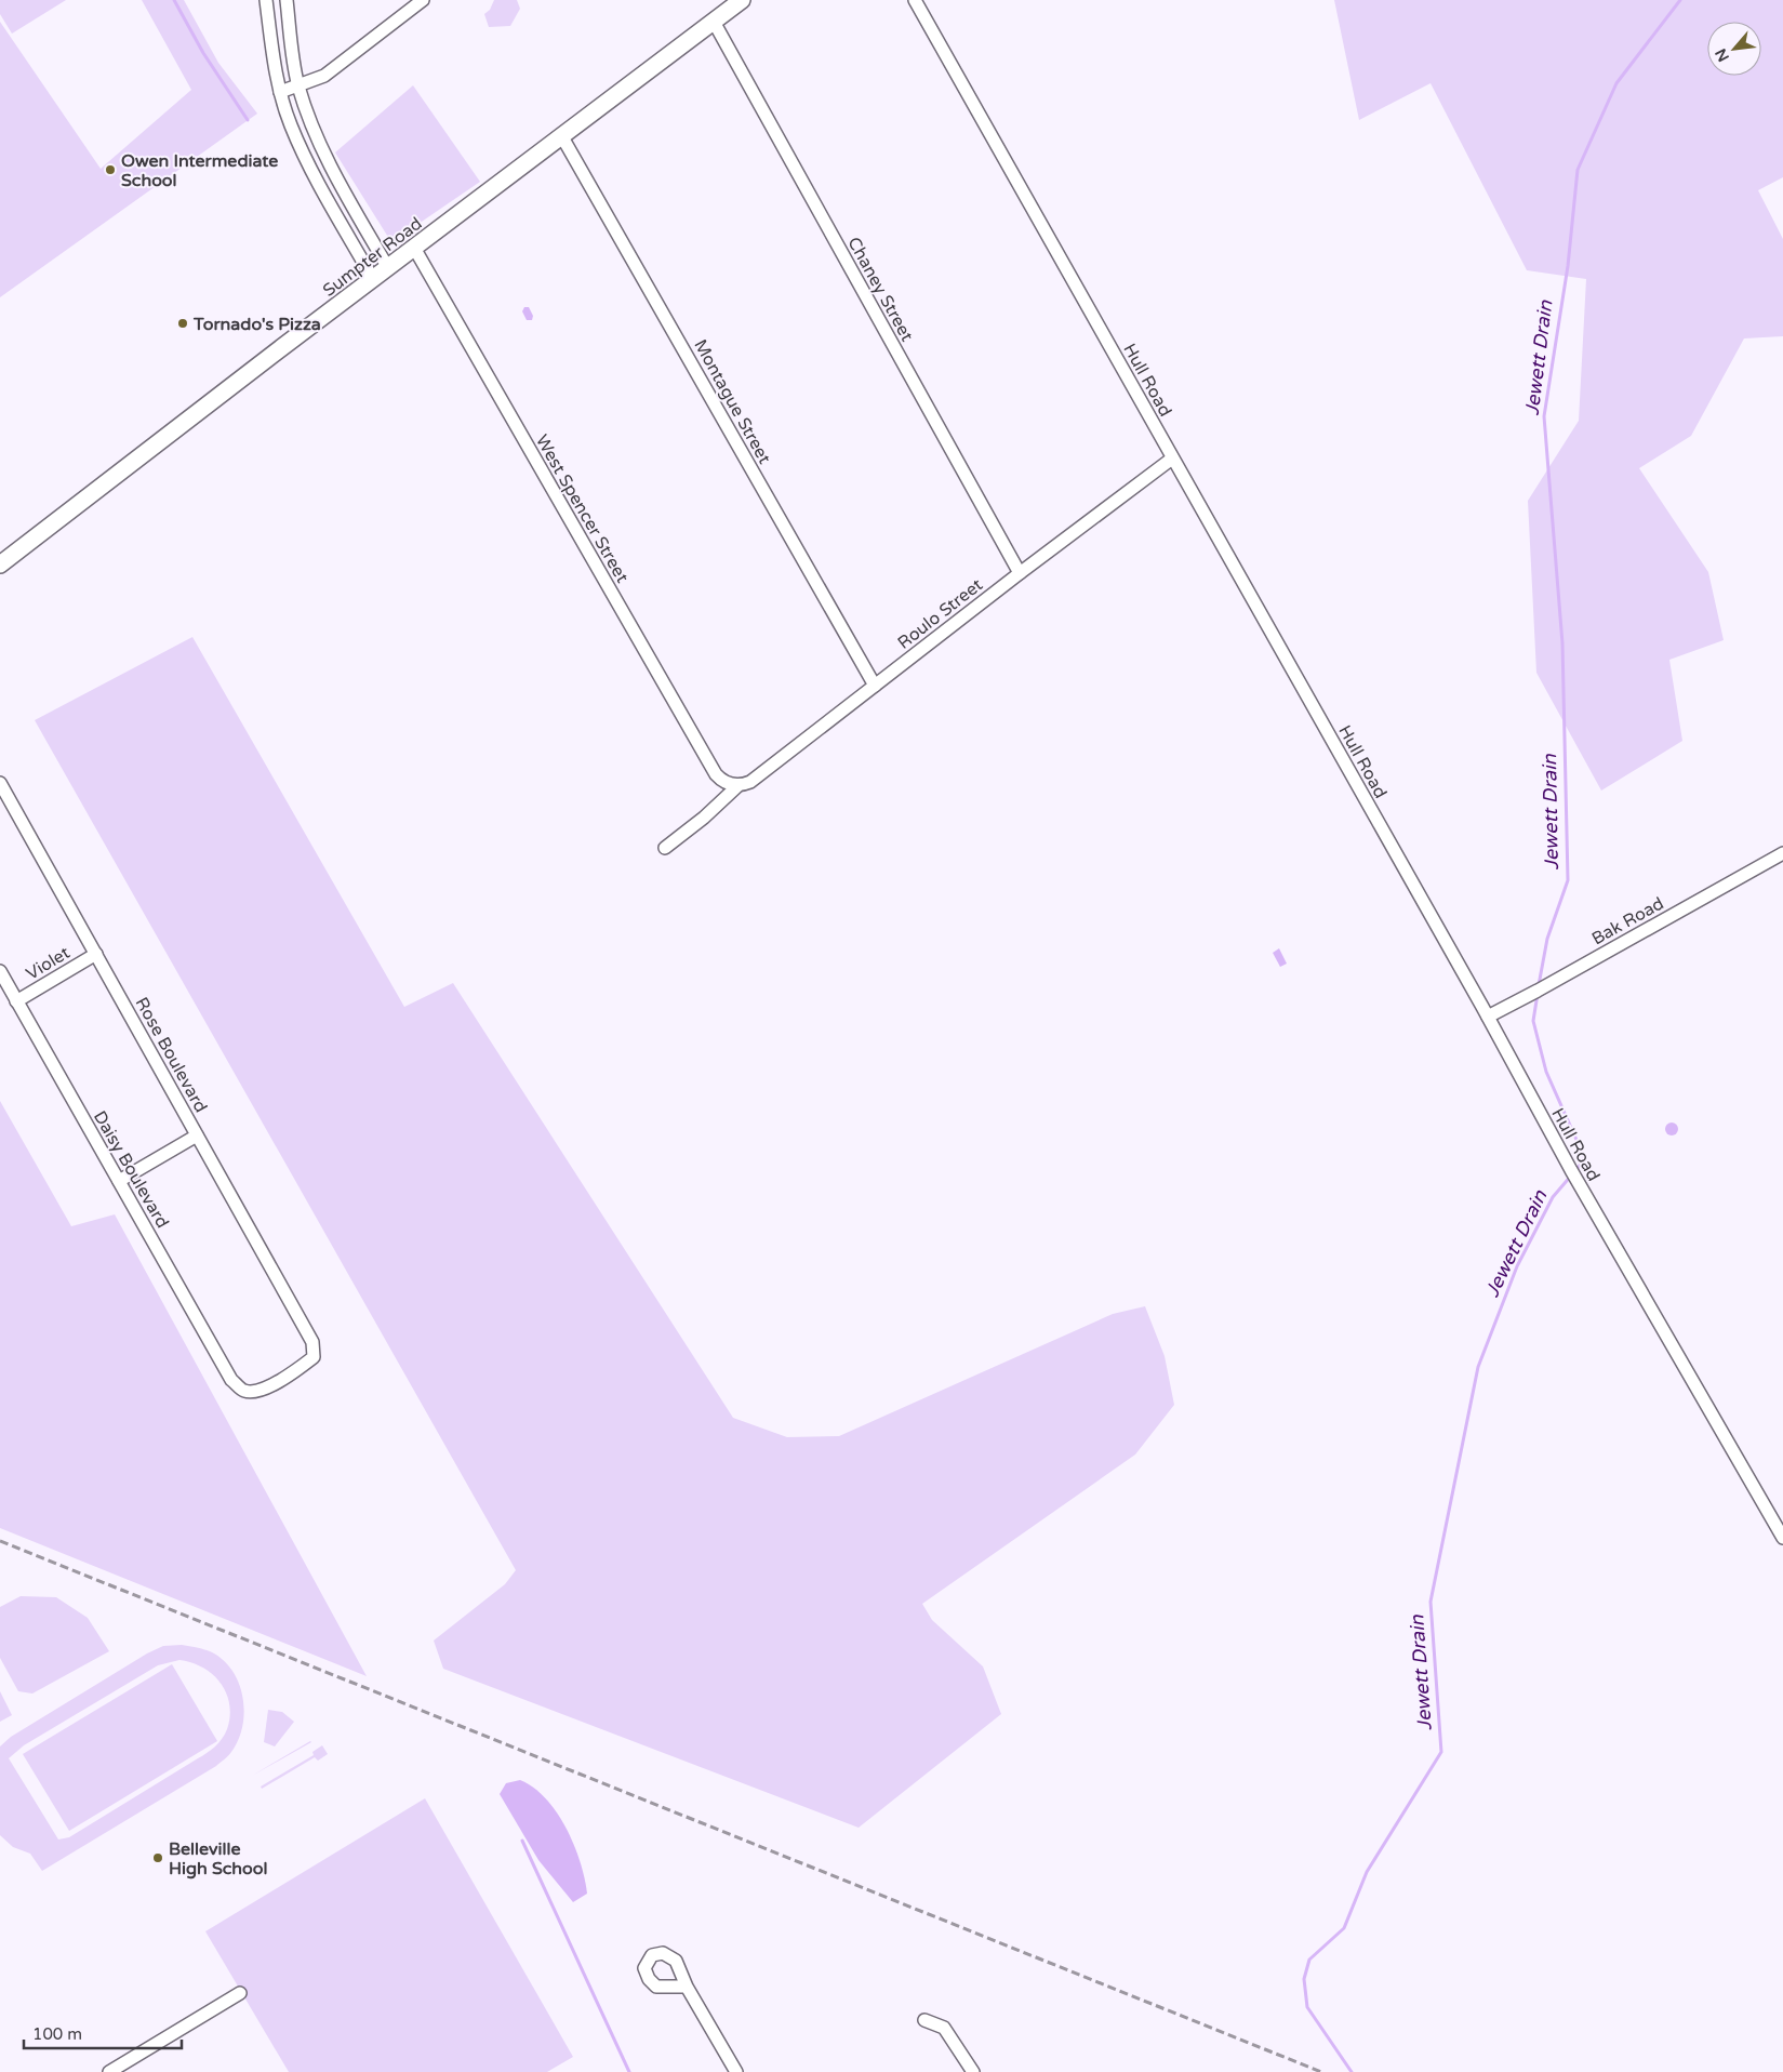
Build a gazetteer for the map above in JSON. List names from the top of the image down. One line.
{"streets":{"street":["Sumpter Road","Chaney Street","Hull Road","Montague Street","West Spencer Street","Roulo Street","Bak Road","Violet","Rose Boulevard","Daisy Boulevard"]},"crossings":[["Sumpter Road","Chaney Street"],["Sumpter Road","Montague Street"],["Sumpter Road","West Spencer Street"],["Chaney Street","Roulo Street"],["Hull Road","Roulo Street"],["Hull Road","Bak Road"],["Montague Street","Roulo Street"],["West Spencer Street","Roulo Street"],["Violet","Rose Boulevard"],["Violet","Daisy Boulevard"],["Rose Boulevard","Daisy Boulevard"]],"water":["Jewett Drain"],"places":["Owen Intermediate School","Tornado's Pizza","Belleville High School"],"scale_bar":"100 m","north":"bottom left"}
